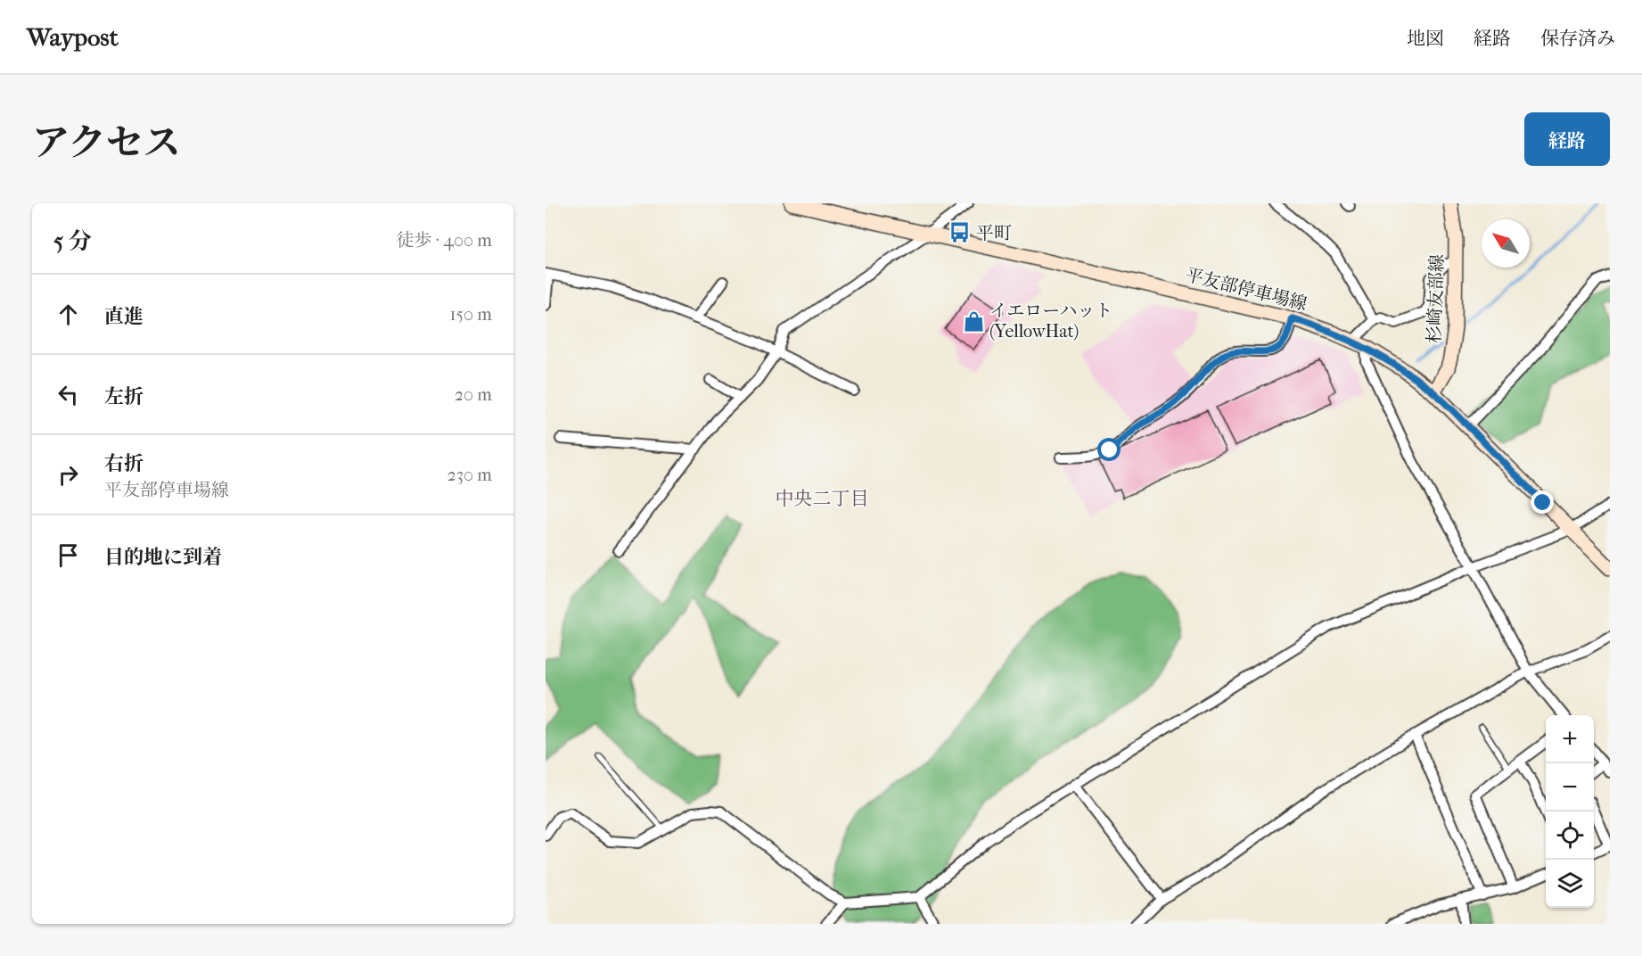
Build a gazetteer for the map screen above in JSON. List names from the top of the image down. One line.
{"streets":{"main road":["平友部停車場線","杉崎友部線"]},"crossings":[["平友部停車場線","杉崎友部線"]],"districts":["中央二丁目"],"places":{"bus stop":["平町"],"shop":["イエローハット (YellowHat)"]},"north":"top left","page":{"header":"Waypost","nav":["地図","経路","保存済み"],"title":"アクセス","buttons":"経路","heading":["5 分","徒歩 · 400 m"],"list":[["直進","150 m"],["左折","20 m"],["右折","平友部停車場線","230 m"],"目的地に到着"],"map_buttons":["+","−"]}}
